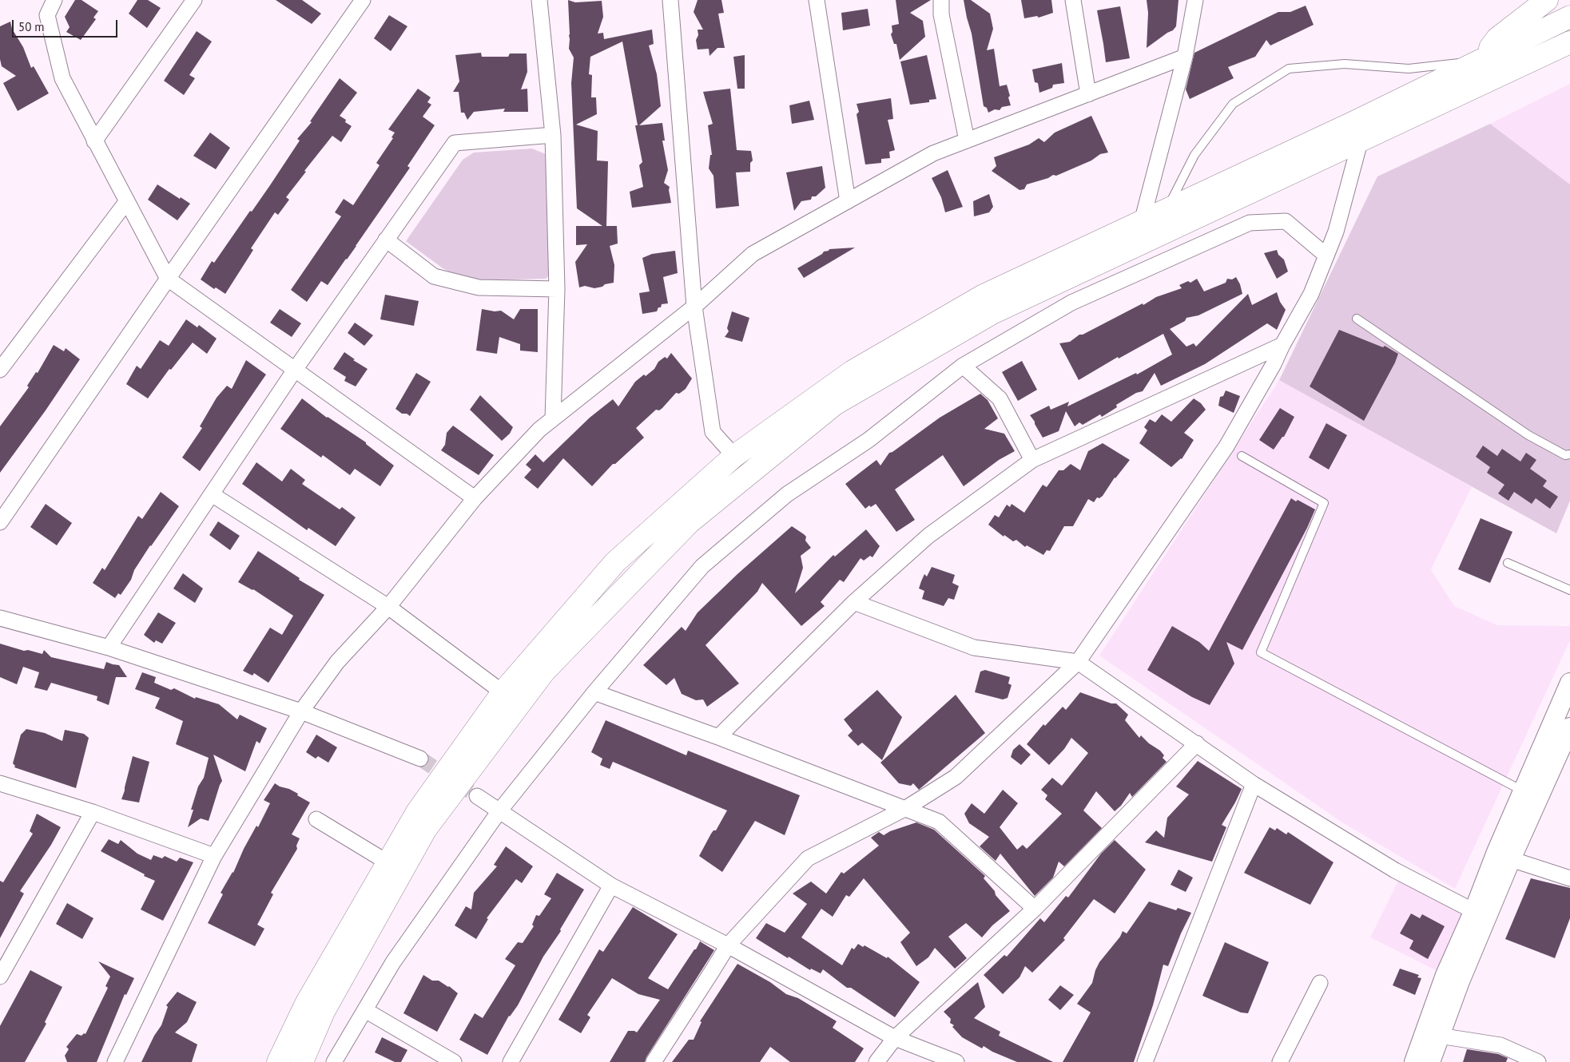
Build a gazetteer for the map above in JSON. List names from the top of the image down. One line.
{"scale_bar":"50 m"}
